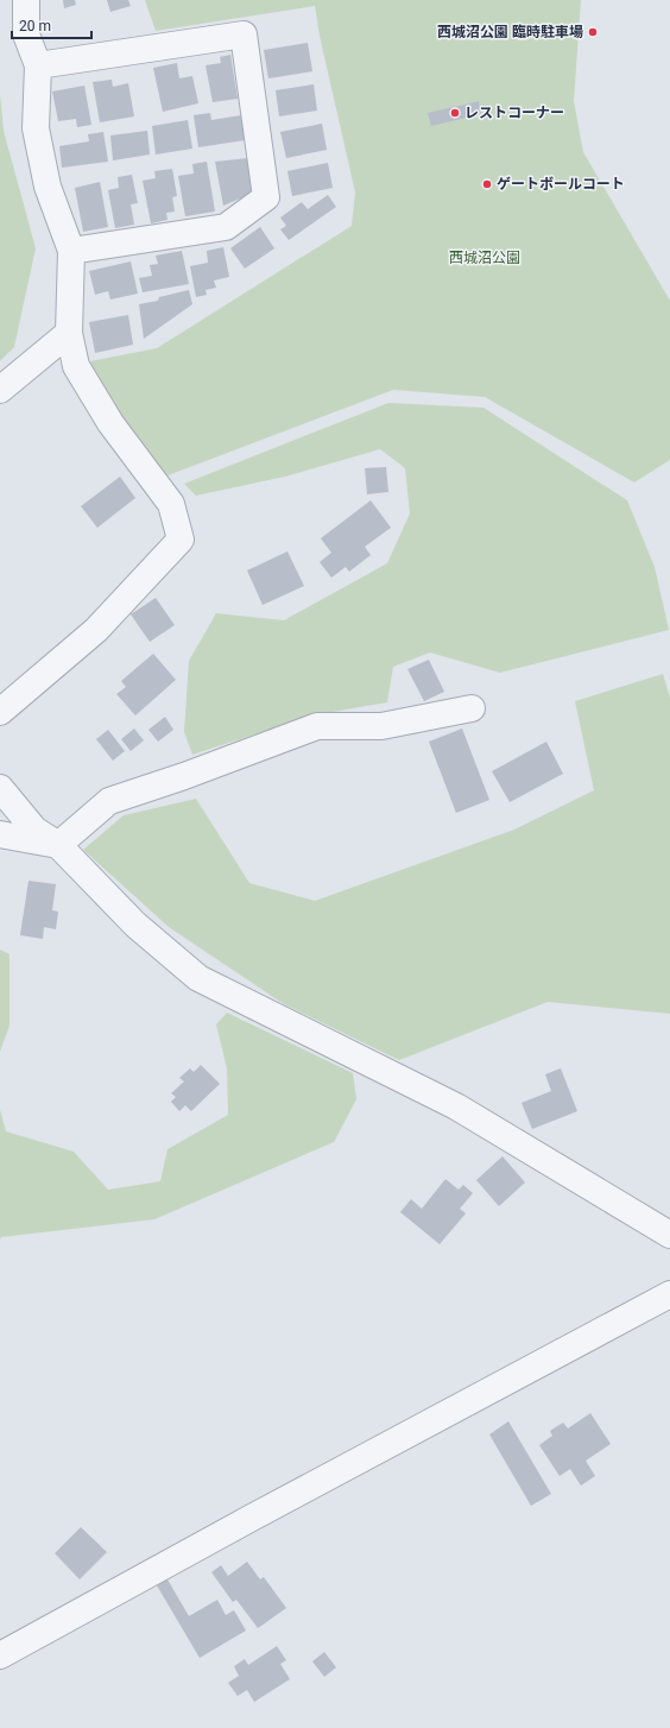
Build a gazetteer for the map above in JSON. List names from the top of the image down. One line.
{"parks":["西城沼公園"],"places":["西城沼公園 臨時駐車場","レストコーナー","ゲートボールコート"],"scale_bar":"20 m"}
